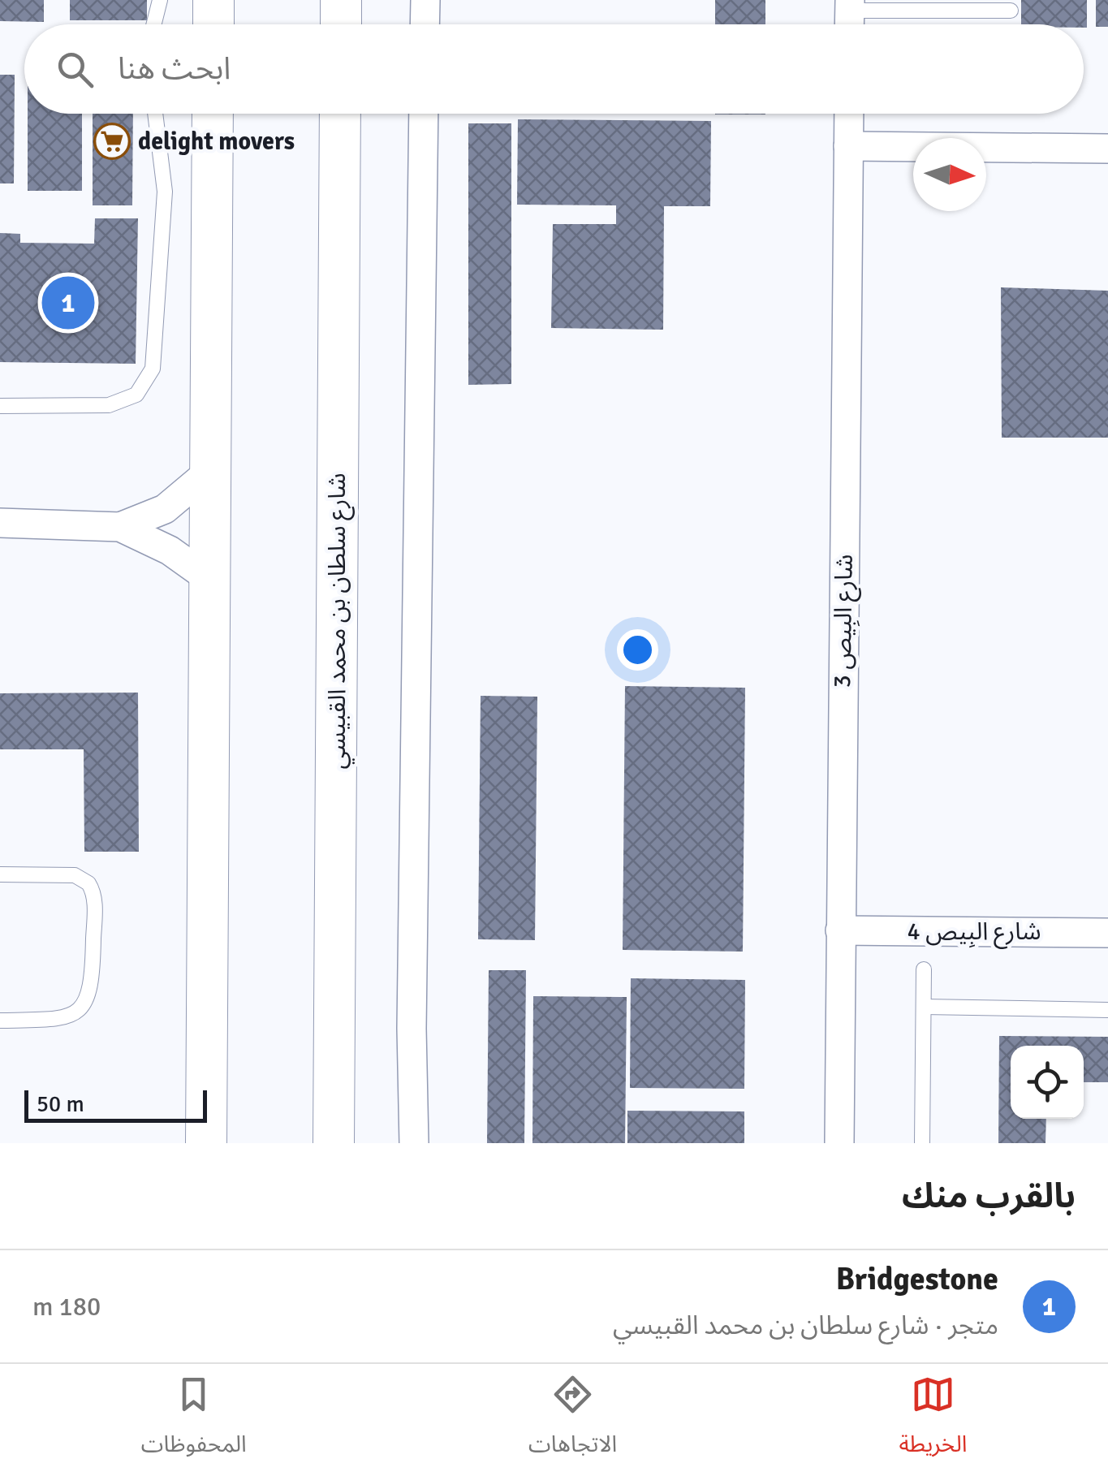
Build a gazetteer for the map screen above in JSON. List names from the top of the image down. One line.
{"streets":{"main road":["شارع سلطان بن محمد القبيسي"],"street":["شارع البِيص 3","شارع البِيص 4"]},"crossings":[["شارع البِيص 3","شارع البِيص 4"]],"places":{"supermarket":["delight movers"]},"scale_bar":"50 m","north":"right","page":{"search":"ابحث هنا","pins":"1","scale":"50 m","heading":"بالقرب منك","list":[{"mark":"1","name":"Bridgestone","note":"متجر · شارع سلطان بن محمد القبيسي","value":"180 m"}],"nav":["الخريطة","الاتجاهات","المحفوظات"]}}
